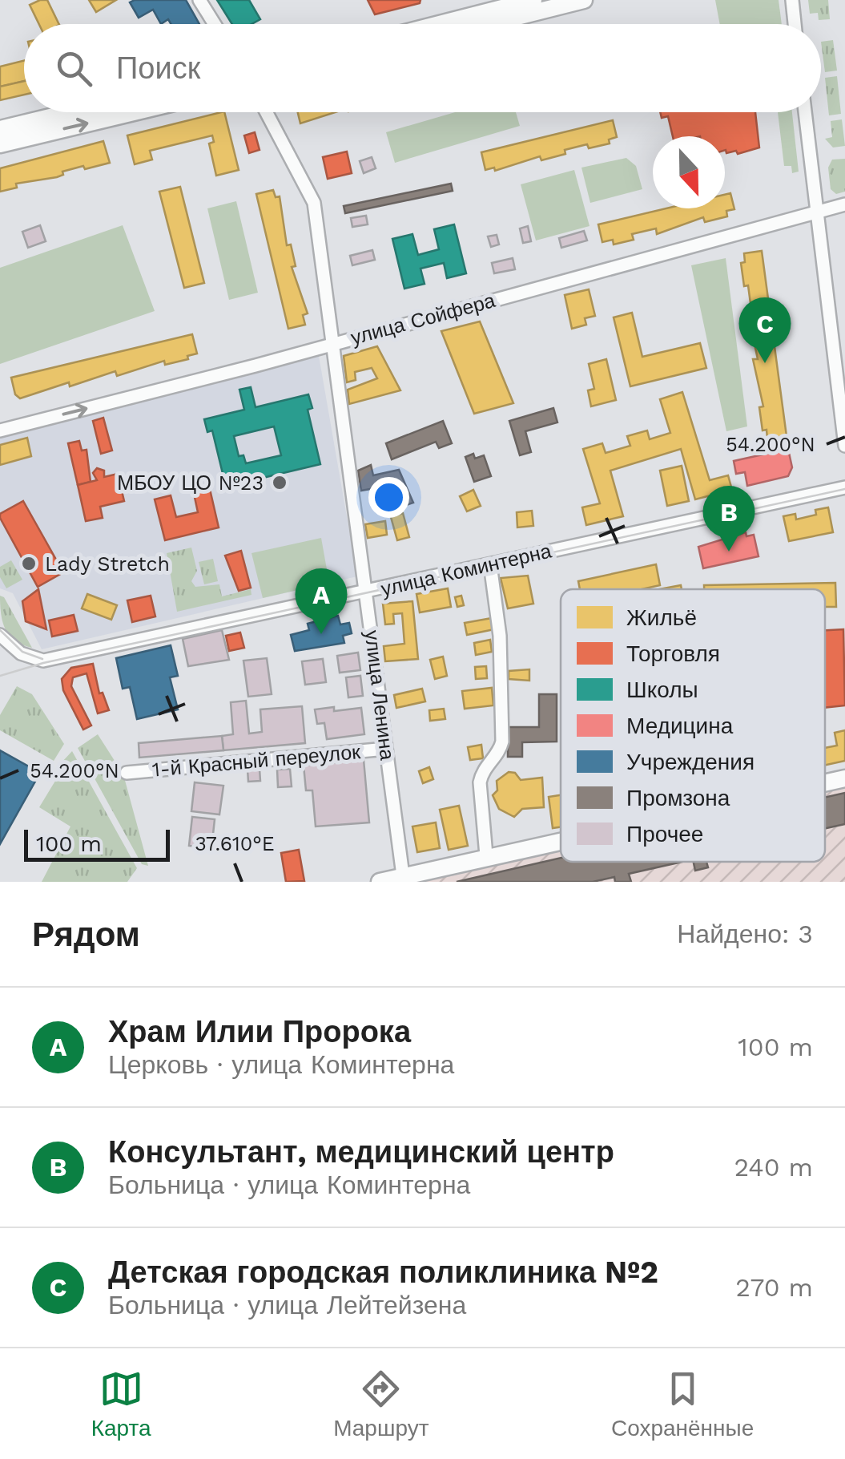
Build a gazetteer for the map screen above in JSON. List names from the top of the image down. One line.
{"streets":{"street":["улица Сойфера","улица Коминтерна","улица Ленина","1-й Красный переулок"]},"crossings":[["улица Сойфера","улица Ленина"],["улица Коминтерна","улица Ленина"],["улица Ленина","1-й Красный переулок"]],"one_way":["улица Сойфера"],"places":["МБОУ ЦО №23","Lady Stretch"],"legend":["Жильё","Торговля","Школы","Медицина","Учреждения","Промзона","Прочее"],"scale_bar":"100 m","north":"bottom","page":{"search":"Поиск","pins":["C","B","A"],"scale":"100 m","heading":["Рядом","Найдено: 3"],"list":[{"mark":"A","name":"Храм Илии Пророка","note":"Церковь · улица Коминтерна","value":"100 m"},{"mark":"B","name":"Консультант, медицинский центр","note":"Больница · улица Коминтерна","value":"240 m"},{"mark":"C","name":"Детская городская поликлиника №2","note":"Больница · улица Лейтейзена","value":"270 m"}],"nav":["Карта","Маршрут","Сохранённые"]},"coordinates":["54.200°N","37.610°E"]}
